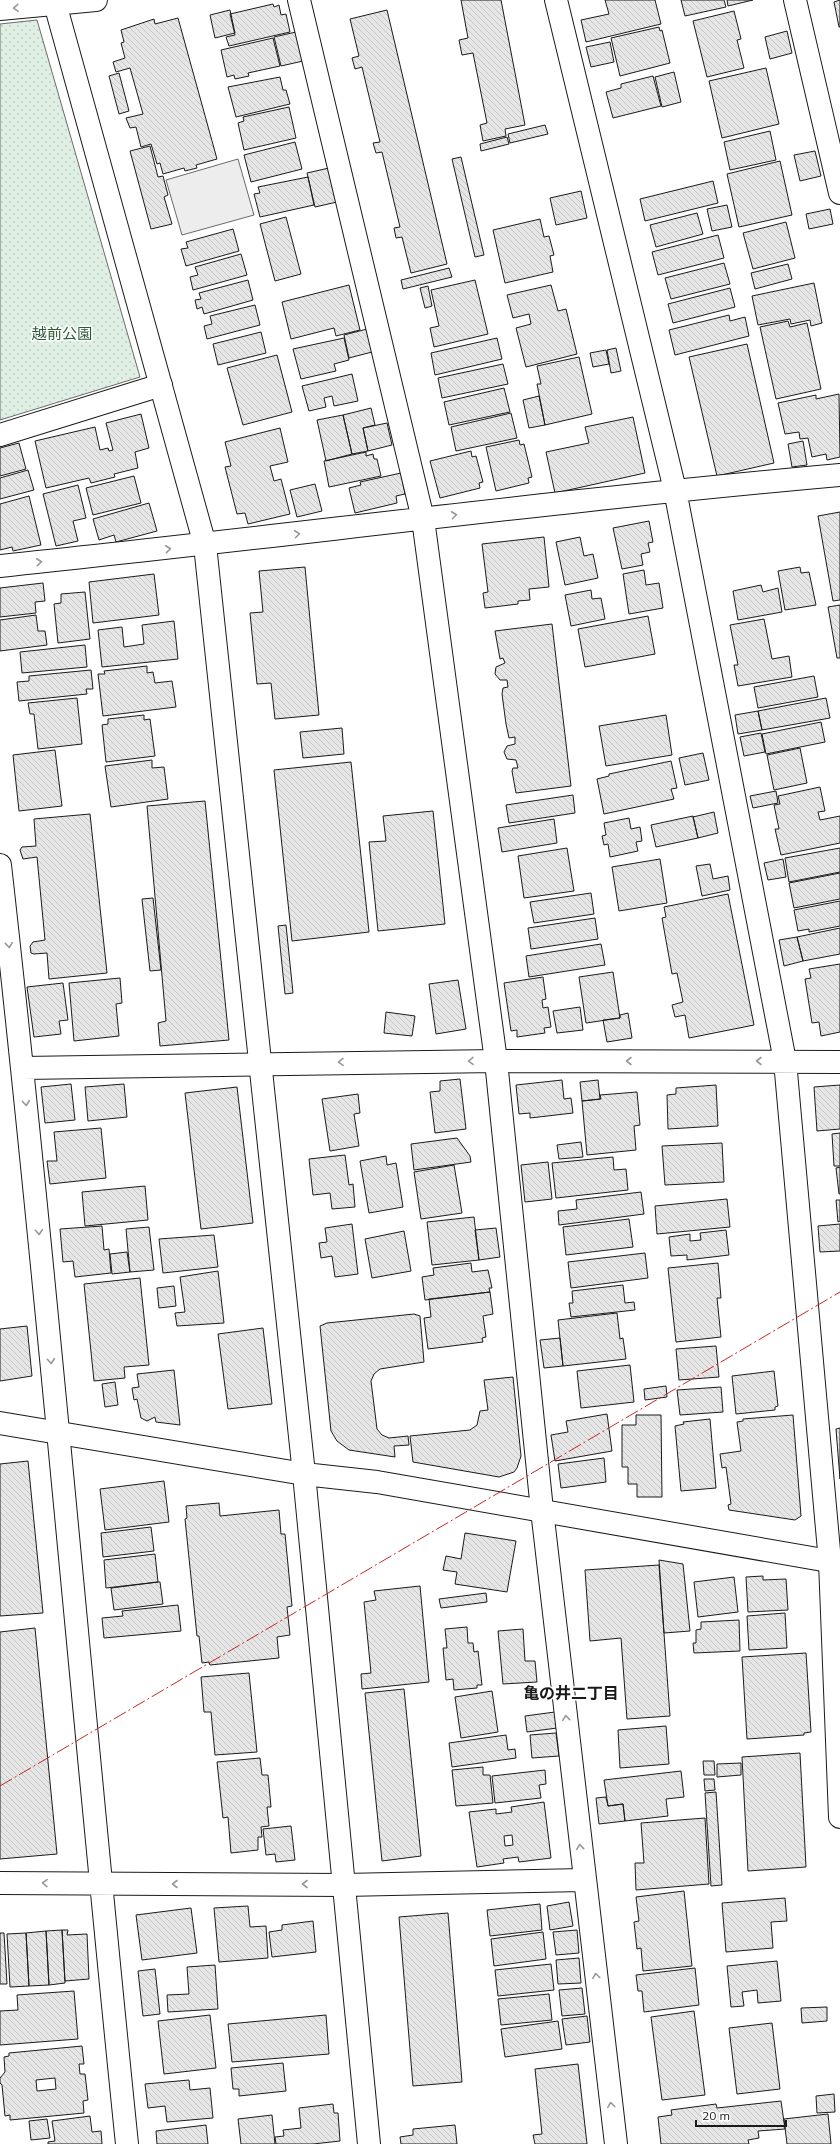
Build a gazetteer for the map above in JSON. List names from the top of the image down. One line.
{"districts":["亀の井二丁目"],"parks":["越前公園"],"scale_bar":"20 m"}
